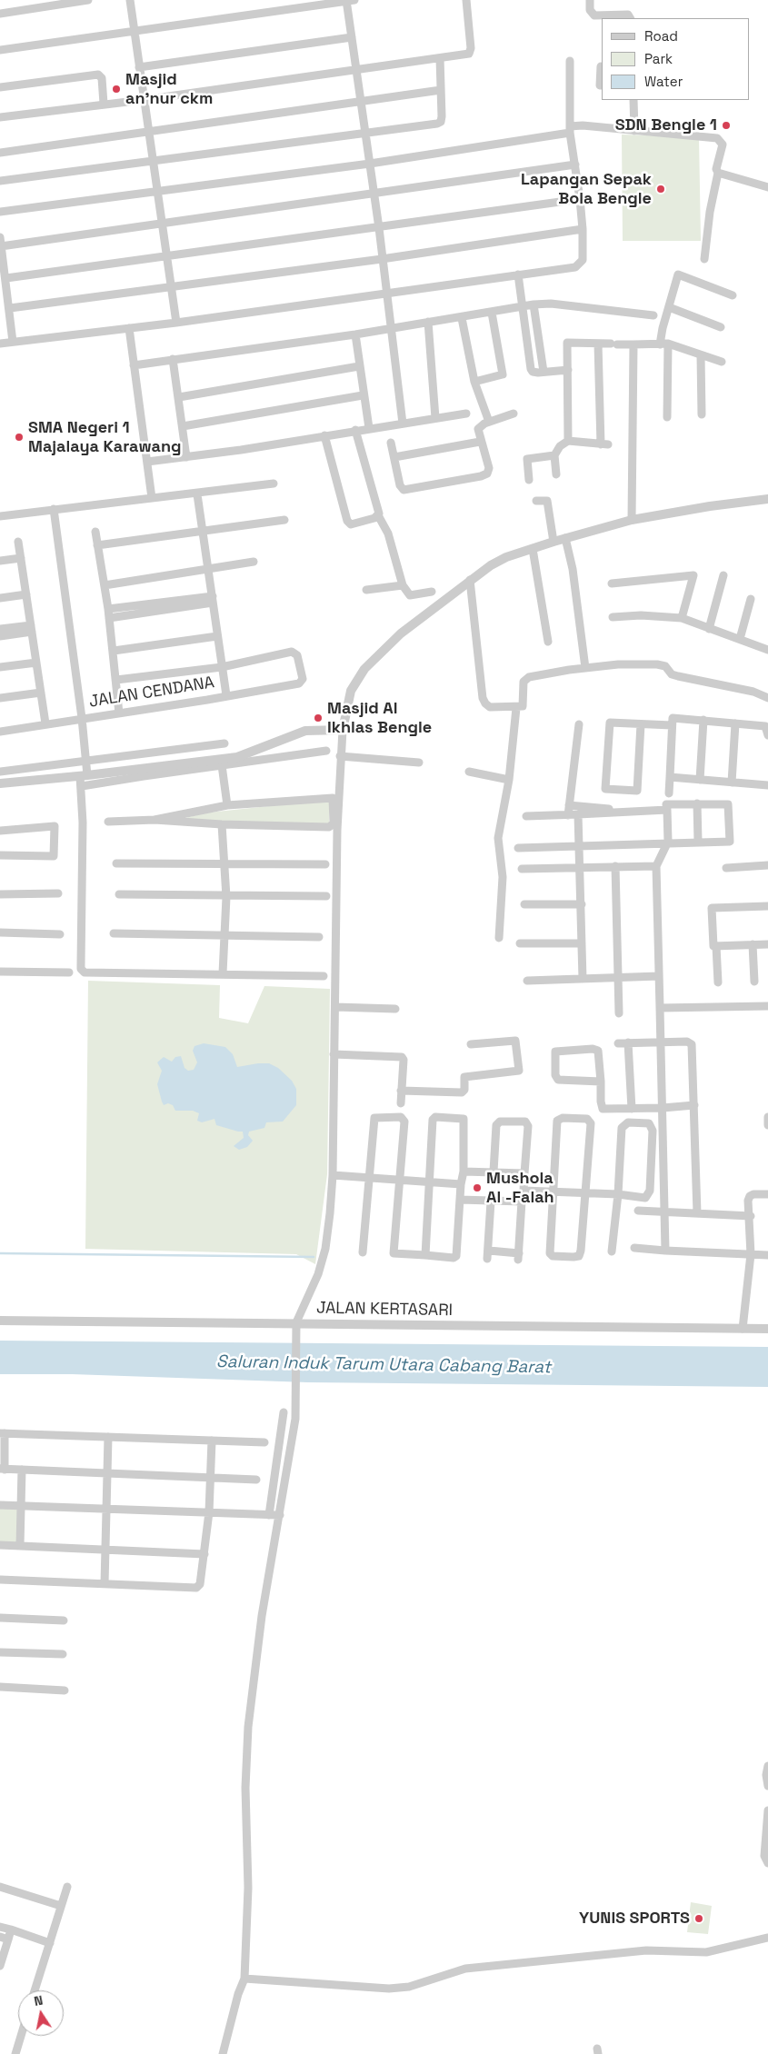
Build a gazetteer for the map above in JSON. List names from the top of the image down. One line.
{"streets":{"street":["JALAN CENDANA","JALAN KERTASARI"]},"water":["Saluran Induk Tarum Utara Cabang Barat"],"places":["Masjid an'nur ckm","SDN Bengle 1","Lapangan Sepak Bola Bengle","SMA Negeri 1 Majalaya Karawang","Masjid Al Ikhlas Bengle","Mushola Al -Falah","YUNIS SPORTS"],"legend":["Road","Park","Water"],"north":"top"}
